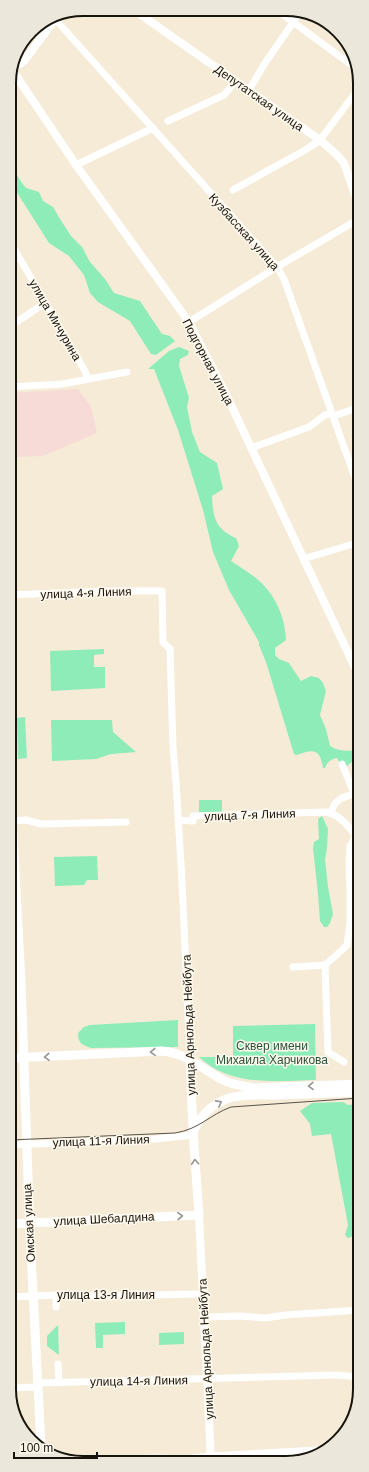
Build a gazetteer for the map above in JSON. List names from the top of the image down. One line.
{"streets":{"main road":["улица Арнольда Нейбута","улица Шебалдина","Омская улица"],"street":["Депутатская улица","Кузбасская улица","улица Мичурина","Подгорная улица","улица 4-я Линия","улица 7-я Линия","улица 11-я Линия","улица 13-я Линия","улица 14-я Линия"]},"crossings":[["улица 4-я Линия","улица Арнольда Нейбута"],["улица 7-я Линия","улица Арнольда Нейбута"],["улица Арнольда Нейбута","улица 11-я Линия"],["улица Арнольда Нейбута","улица Шебалдина"],["улица Арнольда Нейбута","улица 13-я Линия"],["улица Арнольда Нейбута","улица 14-я Линия"],["улица 11-я Линия","Омская улица"],["улица Шебалдина","Омская улица"],["Омская улица","улица 13-я Линия"],["Омская улица","улица 14-я Линия"]],"one_way":["улица Шебалдина"],"parks":["Сквер имени Михаила Харчикова"],"scale_bar":"100 m"}
